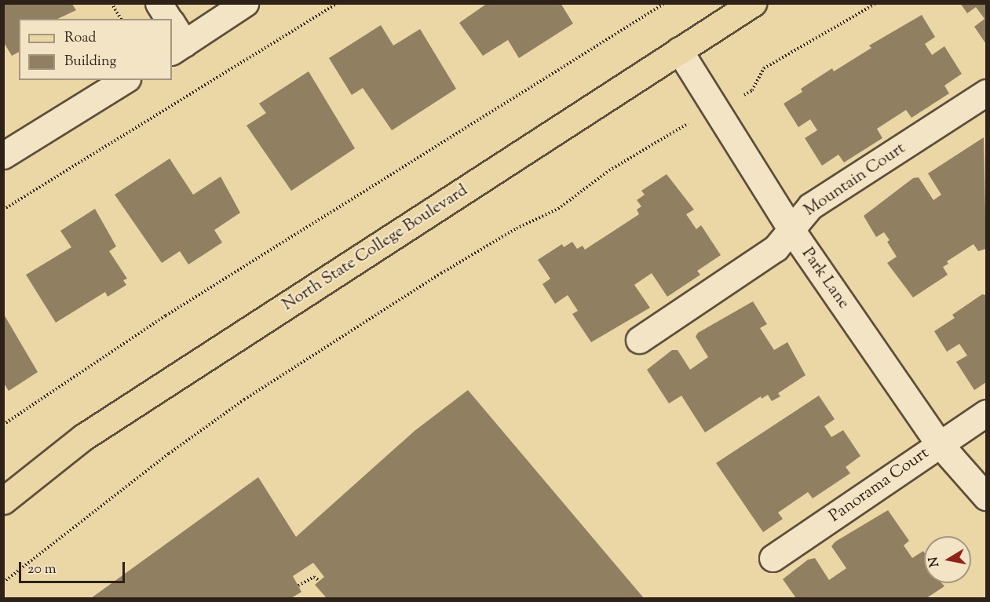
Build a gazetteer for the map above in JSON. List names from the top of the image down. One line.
{"streets":{"main road":["North State College Boulevard"],"street":["Mountain Court","Park Lane","Panorama Court"]},"crossings":[["Mountain Court","Park Lane"],["North State College Boulevard","Park Lane"],["Park Lane","Panorama Court"]],"legend":["Road","Building"],"scale_bar":"20 m","north":"left"}
